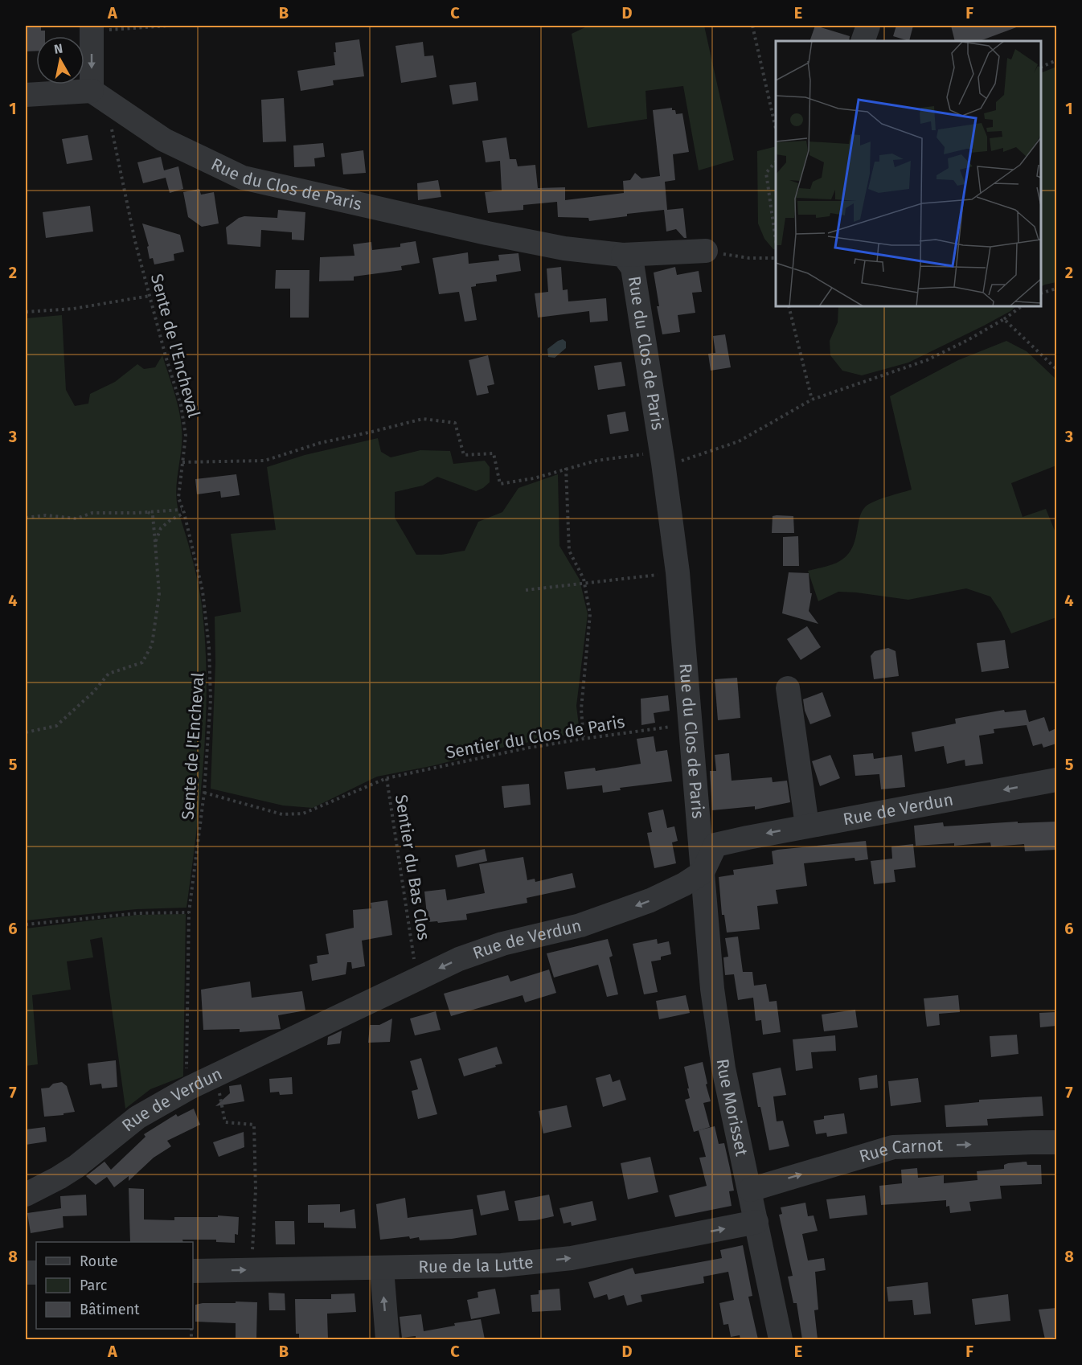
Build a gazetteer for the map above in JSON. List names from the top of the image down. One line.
{"streets":{"street":["Rue du Clos de Paris","Rue de Verdun","Rue Morisset","Rue Carnot","Rue de la Lutte"],"path":["Sente de l'Encheval","Sentier du Clos de Paris","Sentier du Bas Clos"]},"crossings":[["Rue du Clos de Paris","Sente de l'Encheval"],["Rue du Clos de Paris","Sentier du Clos de Paris"],["Rue du Clos de Paris","Rue de Verdun"],["Rue du Clos de Paris","Rue Morisset"],["Sente de l'Encheval","Rue de Verdun"],["Sente de l'Encheval","Sentier du Bas Clos"],["Sentier du Clos de Paris","Sentier du Bas Clos"],["Rue de Verdun","Sentier du Bas Clos"],["Rue de Verdun","Rue Morisset"],["Rue Morisset","Rue Carnot"],["Rue Morisset","Rue de la Lutte"]],"one_way":["Rue de Verdun","Rue Carnot","Rue de la Lutte"],"legend":["Route","Parc","Bâtiment"],"north":"top","grid":{"columns":["A","B","C","D","E","F"],"rows":["1","2","3","4","5","6","7","8"]}}
